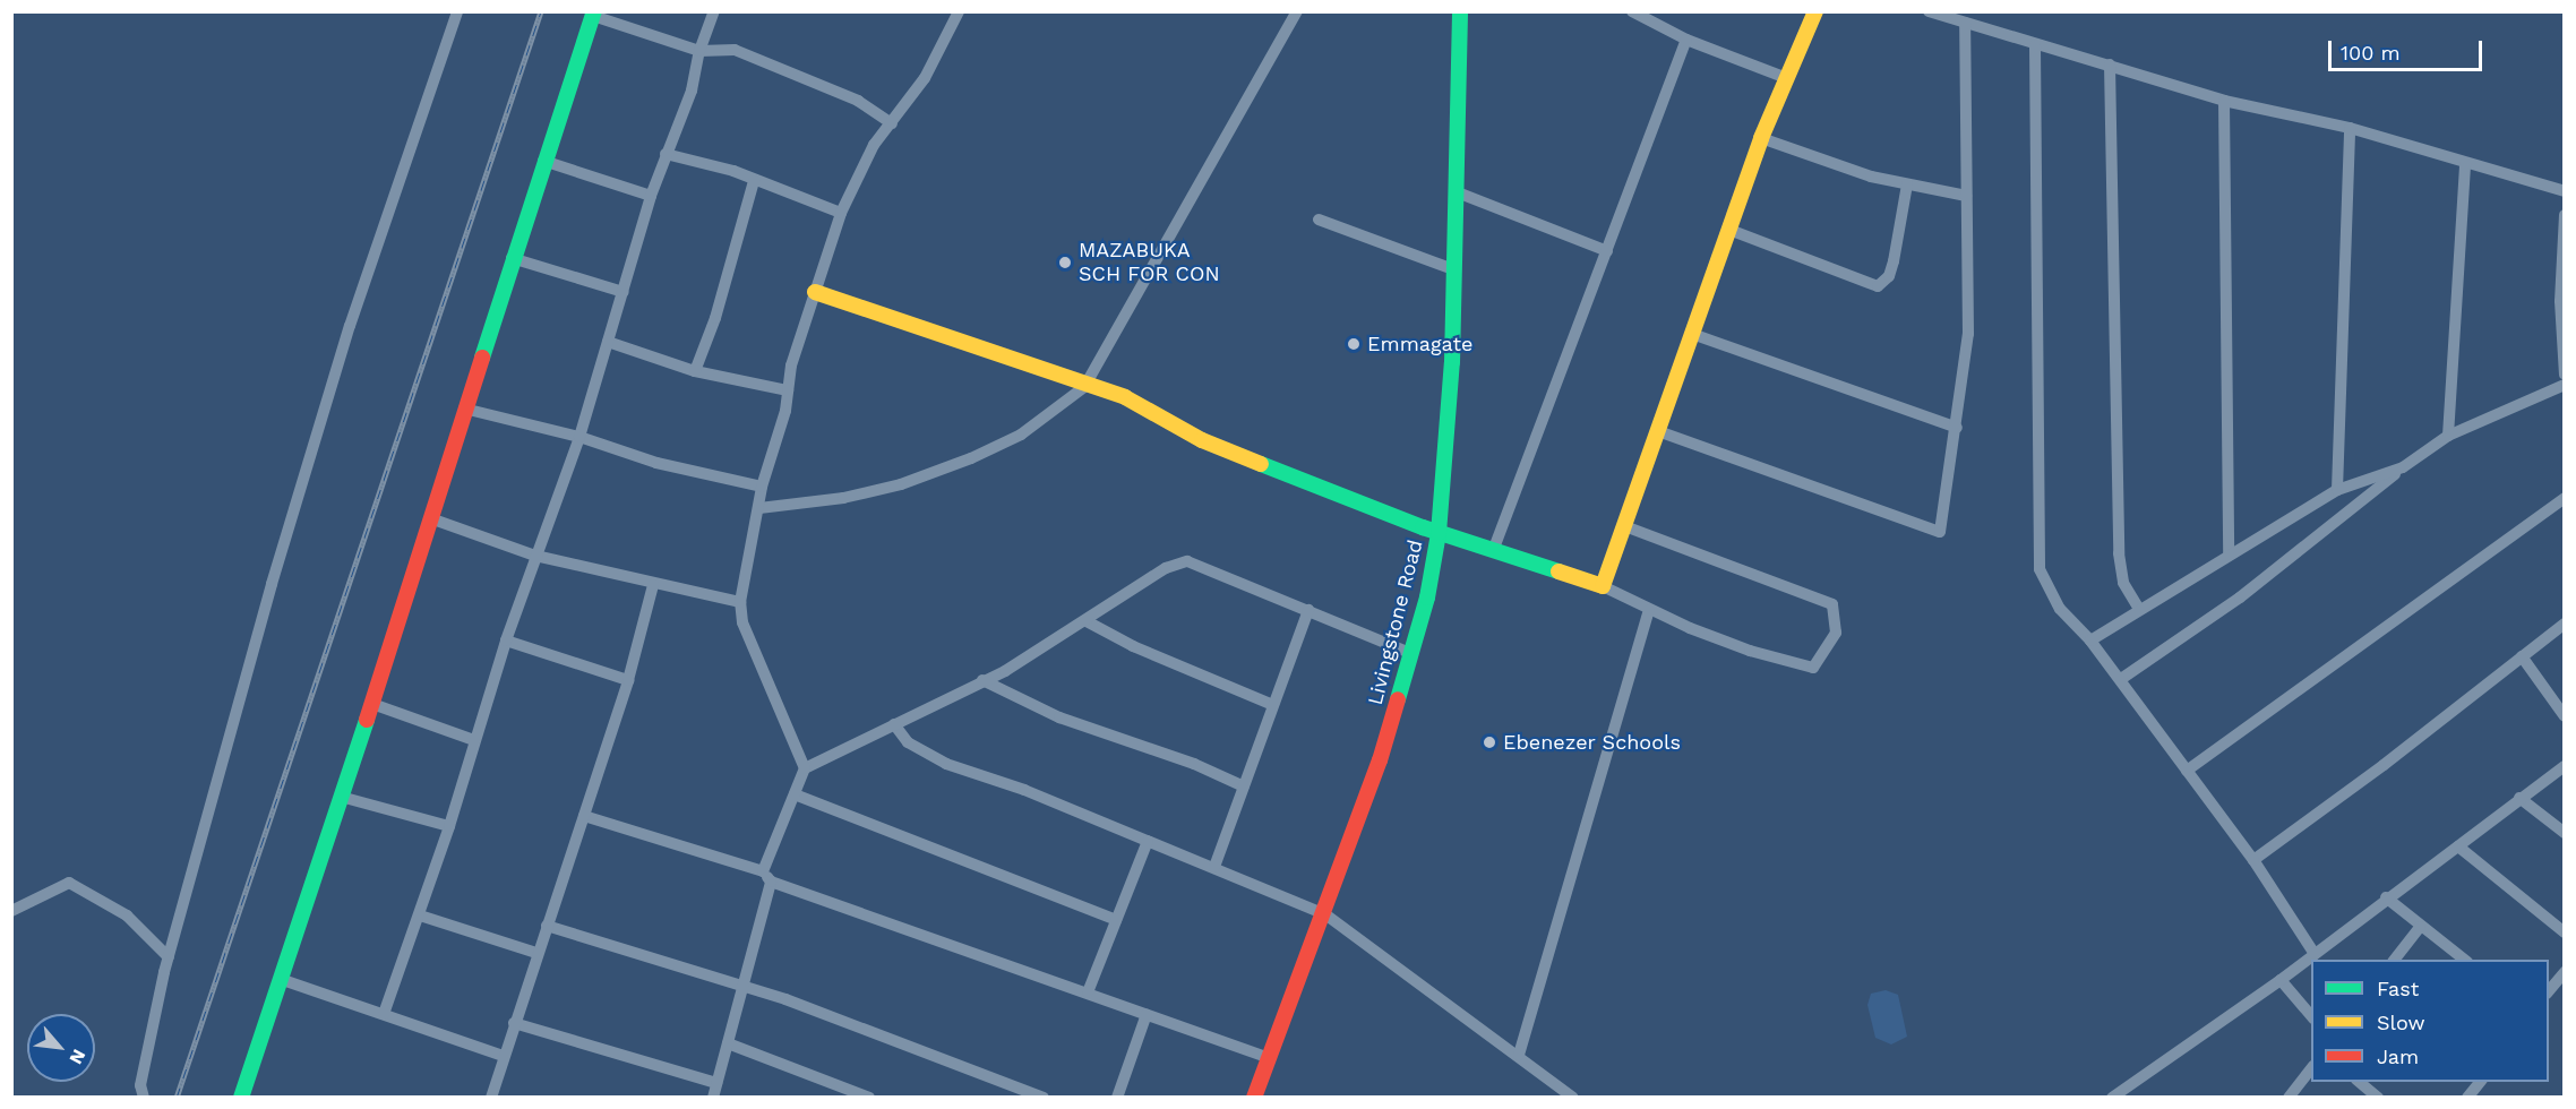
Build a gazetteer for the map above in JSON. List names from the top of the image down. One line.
{"streets":{"main road":["Livingstone Road"]},"places":["MAZABUKA SCH FOR CON","Emmagate","Ebenezer Schools"],"legend":["Fast","Slow","Jam"],"scale_bar":"100 m","north":"bottom right"}
